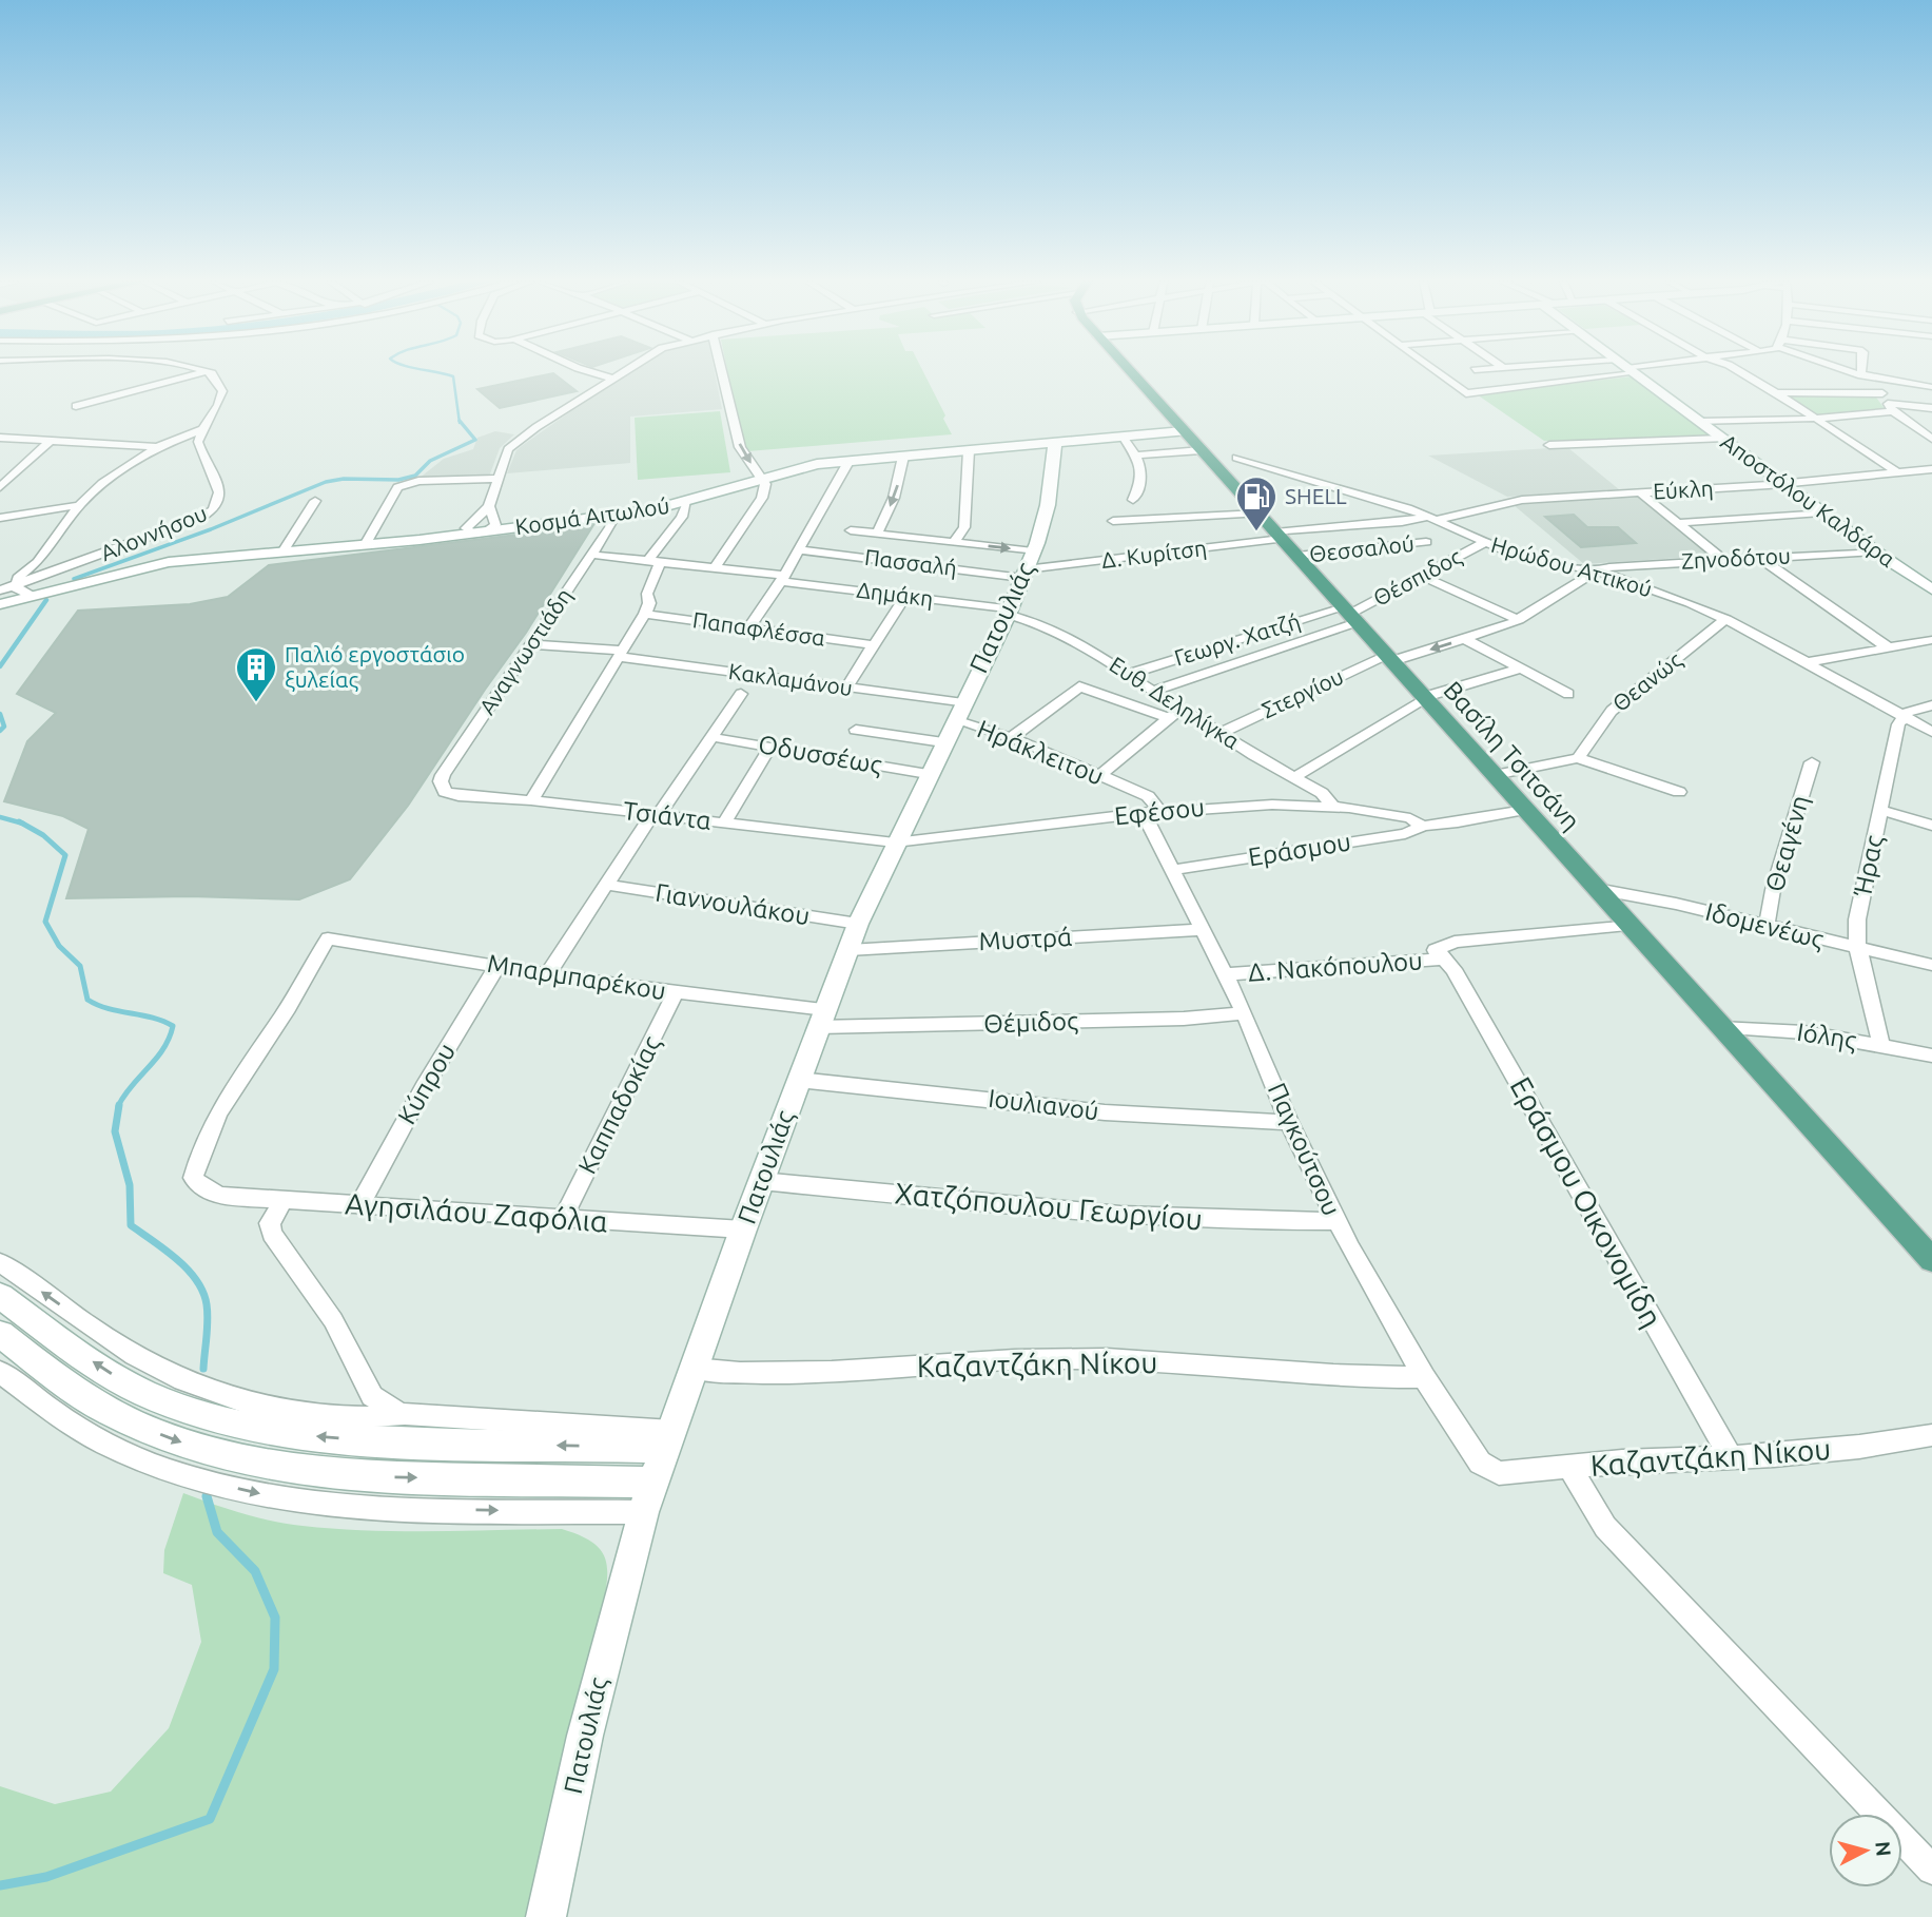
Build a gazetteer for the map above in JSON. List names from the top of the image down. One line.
{"streets":{"main road":["Βασίλη Τσιτσάνη"],"street":["Εύκλη","Αποστόλου Καλδάρα","Κοσμά Αιτωλού","Αλοννήσου","Θεσσαλού","Δ. Κυρίτση","Ζηνοδότου","Πασσαλή","Ηρώδου Αττικού","Θέσπιδος","Δημάκη","Πατουλιάς","Παπαφλέσσα","Γεωργ. Χατζή","Αναγνωστιάδη","Κακλαμάνου","Θεανώς","Στεργίου","Ευθ. Δεληλίγκα","Ηράκλειτου","Οδυσσέως","Εφέσου","Τσιάντα","Θεαγένη","Εράσμου","Ήρας","Γιαννουλάκου","Ιδομενέως","Μυστρά","Δ. Νακόπουλου","Μπαρμπαρέκου","Θέμιδος","Ιόλης","Κύπρου","Καππαδοκίας","Ιουλιανού","Παγκούτσου","Εράσμου Οικονομίδη","Χατζόπουλου Γεωργίου","Αγησιλάου Ζαφόλια","Καζαντζάκη Νίκου"]},"crossings":[["Εύκλη","Αποστόλου Καλδάρα"],["Εύκλη","Δ. Κυρίτση"],["Εύκλη","Ηρώδου Αττικού"],["Εύκλη","Βασίλη Τσιτσάνη"],["Αποστόλου Καλδάρα","Ζηνοδότου"],["Κοσμά Αιτωλού","Πατουλιάς"],["Κοσμά Αιτωλού","Αναγνωστιάδη"],["Κοσμά Αιτωλού","Βασίλη Τσιτσάνη"],["Θεσσαλού","Βασίλη Τσιτσάνη"],["Δ. Κυρίτση","Πασσαλή"],["Δ. Κυρίτση","Πατουλιάς"],["Δ. Κυρίτση","Βασίλη Τσιτσάνη"],["Ζηνοδότου","Ηρώδου Αττικού"],["Ζηνοδότου","Στεργίου"],["Πασσαλή","Πατουλιάς"],["Ηρώδου Αττικού","Θέσπιδος"],["Ηρώδου Αττικού","Θεανώς"],["Ηρώδου Αττικού","Στεργίου"],["Ηρώδου Αττικού","Ήρας"],["Θέσπιδος","Γεωργ. Χατζή"],["Θέσπιδος","Βασίλη Τσιτσάνη"],["Δημάκη","Πατουλιάς"],["Δημάκη","Αναγνωστιάδη"],["Δημάκη","Ευθ. Δεληλίγκα"],["Πατουλιάς","Κακλαμάνου"],["Πατουλιάς","Ευθ. Δεληλίγκα"],["Πατουλιάς","Ηράκλειτου"],["Πατουλιάς","Οδυσσέως"],["Πατουλιάς","Εφέσου"],["Πατουλιάς","Τσιάντα"],["Πατουλιάς","Γιαννουλάκου"],["Πατουλιάς","Μυστρά"],["Πατουλιάς","Μπαρμπαρέκου"],["Πατουλιάς","Θέμιδος"],["Πατουλιάς","Ιουλιανού"],["Πατουλιάς","Χατζόπουλου Γεωργίου"],["Πατουλιάς","Αγησιλάου Ζαφόλια"],["Πατουλιάς","Καζαντζάκη Νίκου"],["Γεωργ. Χατζή","Ευθ. Δεληλίγκα"],["Γεωργ. Χατζή","Βασίλη Τσιτσάνη"],["Αναγνωστιάδη","Κακλαμάνου"],["Αναγνωστιάδη","Τσιάντα"],["Κακλαμάνου","Ηράκλειτου"],["Στεργίου","Ευθ. Δεληλίγκα"],["Στεργίου","Βασίλη Τσιτσάνη"],["Ευθ. Δεληλίγκα","Εφέσου"],["Ηράκλειτου","Εφέσου"],["Ηράκλειτου","Παγκούτσου"],["Βασίλη Τσιτσάνη","Ιδομενέως"],["Βασίλη Τσιτσάνη","Δ. Νακόπουλου"],["Βασίλη Τσιτσάνη","Ιόλης"],["Εφέσου","Τσιάντα"],["Εφέσου","Εράσμου"],["Εφέσου","Παγκούτσου"],["Θεαγένη","Ιδομενέως"],["Εράσμου","Παγκούτσου"],["Ήρας","Ιδομενέως"],["Ήρας","Ιόλης"],["Μυστρά","Παγκούτσου"],["Δ. Νακόπουλου","Παγκούτσου"],["Δ. Νακόπουλου","Εράσμου Οικονομίδη"],["Μπαρμπαρέκου","Θέμιδος"],["Μπαρμπαρέκου","Κύπρου"],["Μπαρμπαρέκου","Καππαδοκίας"],["Μπαρμπαρέκου","Αγησιλάου Ζαφόλια"],["Θέμιδος","Παγκούτσου"],["Κύπρου","Αγησιλάου Ζαφόλια"],["Καππαδοκίας","Αγησιλάου Ζαφόλια"],["Ιουλιανού","Παγκούτσου"],["Παγκούτσου","Χατζόπουλου Γεωργίου"],["Παγκούτσου","Καζαντζάκη Νίκου"],["Εράσμου Οικονομίδη","Καζαντζάκη Νίκου"]],"places":{"fuel station":["SHELL"],"building":["Παλιό εργοστάσιο ξυλείας"]},"north":"right"}
